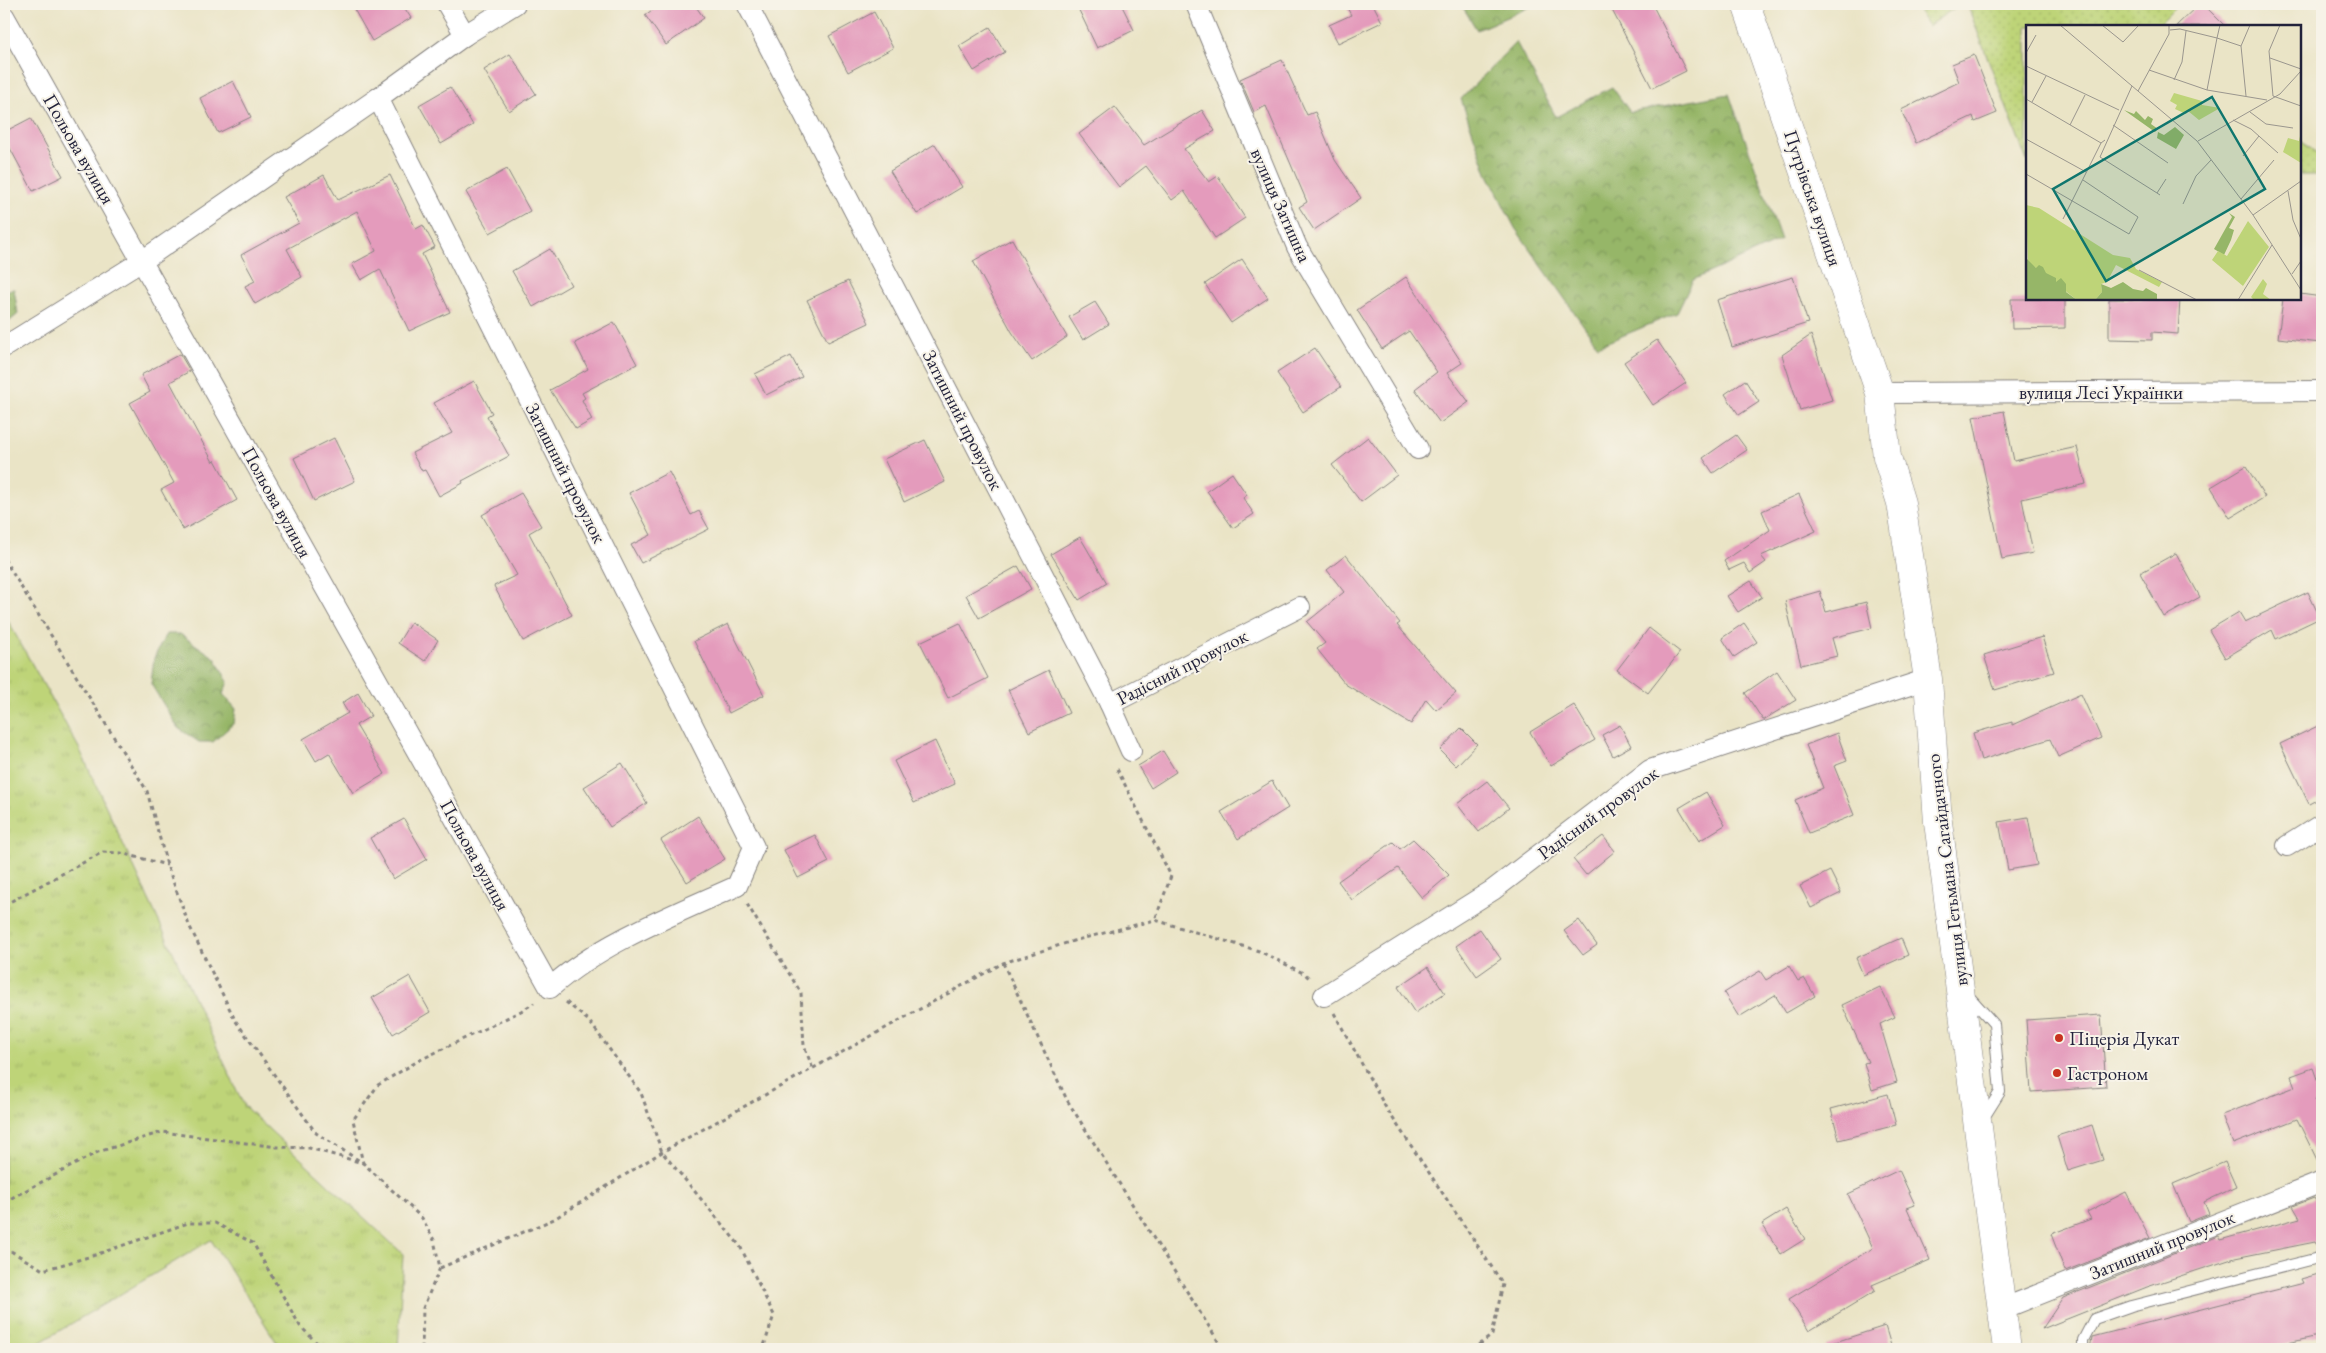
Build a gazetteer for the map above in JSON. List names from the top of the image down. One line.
{"streets":{"main road":["Путрівська вулиця","вулиця Гетьмана Сагайдачного"],"street":["Польова вулиця","вулиця Затишна","вулиця Лесі Українки","Затишний провулок","Радісний провулок"]},"crossings":[["Путрівська вулиця","вулиця Лесі Українки"],["Путрівська вулиця","вулиця Гетьмана Сагайдачного"],["вулиця Лесі Українки","вулиця Гетьмана Сагайдачного"],["Затишний провулок","Радісний провулок"],["Затишний провулок","вулиця Гетьмана Сагайдачного"],["Радісний провулок","вулиця Гетьмана Сагайдачного"]],"places":["Піцерія Дукат","Гастроном"]}
